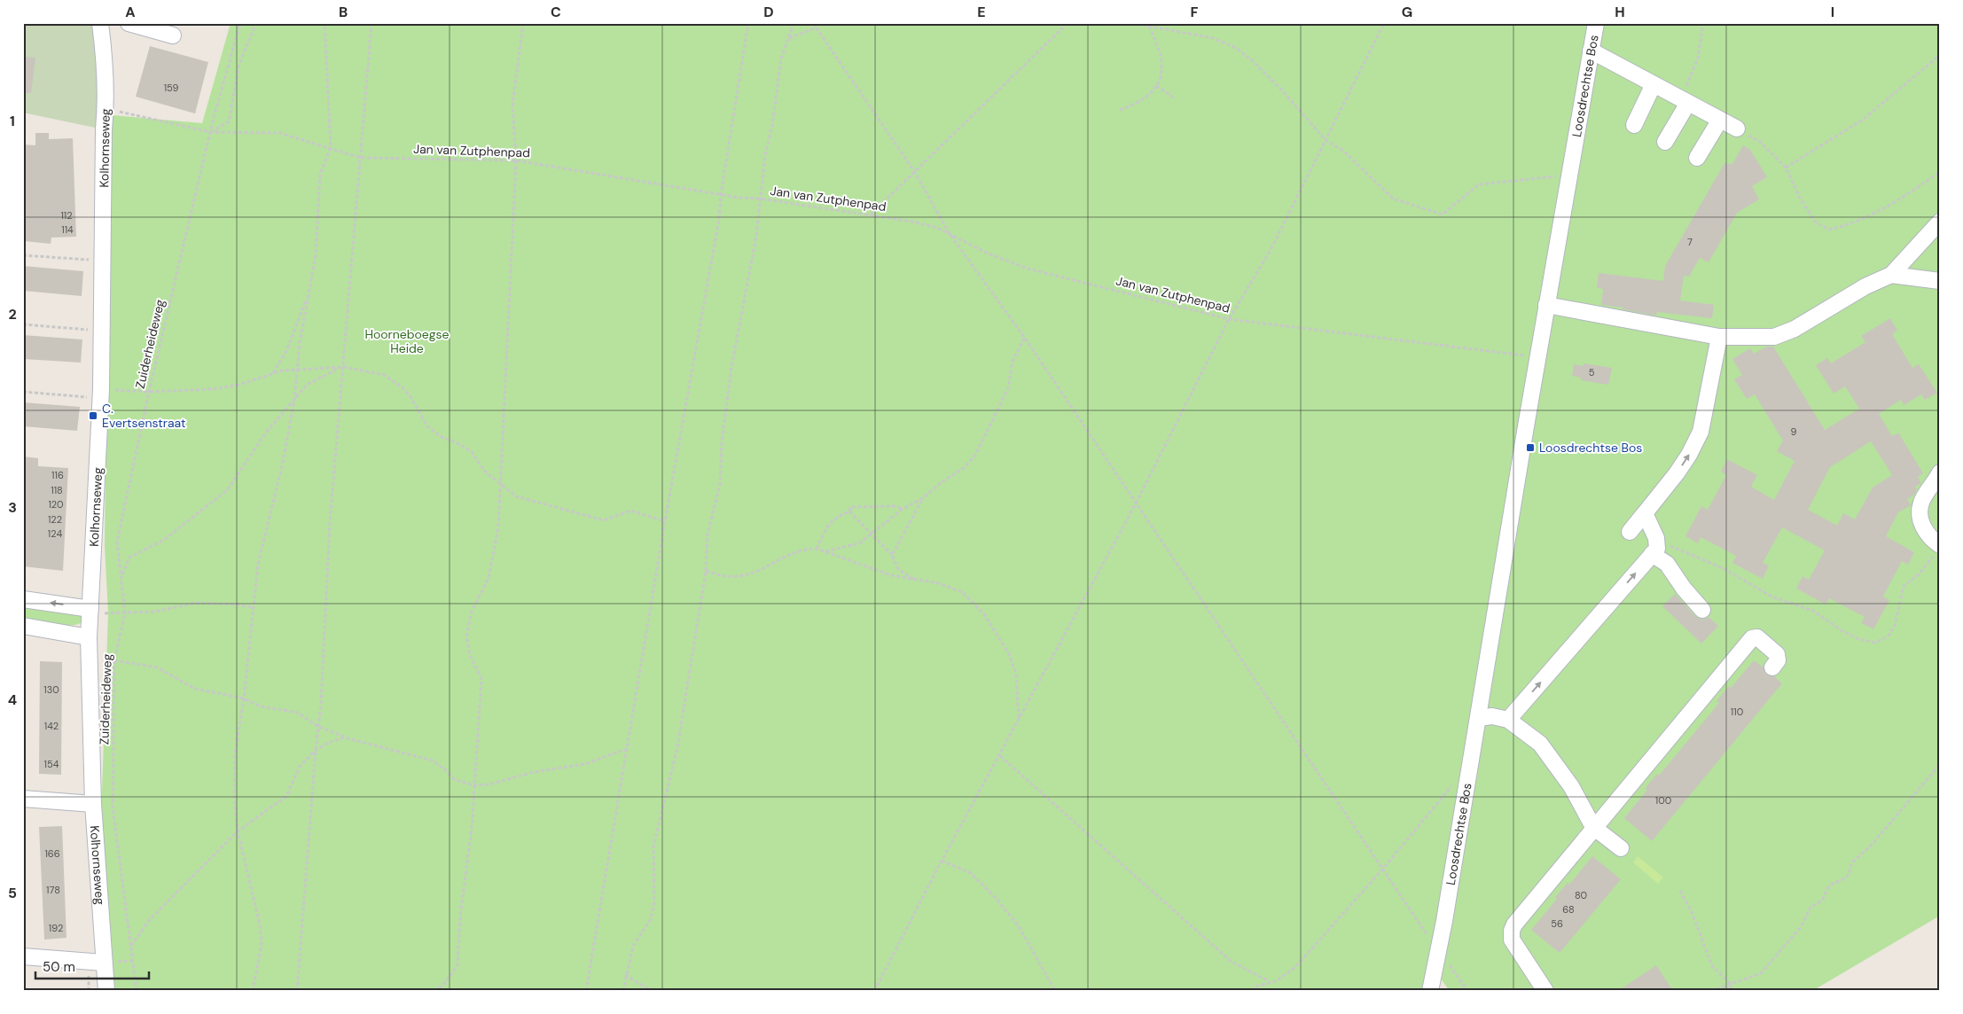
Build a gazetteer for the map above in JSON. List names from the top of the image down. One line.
{"streets":{"street":["Loosdrechtse Bos","Kolhornseweg"],"path":["Jan van Zutphenpad","Zuiderheideweg"]},"crossings":[["Loosdrechtse Bos","Jan van Zutphenpad"],["Kolhornseweg","Jan van Zutphenpad"],["Jan van Zutphenpad","Zuiderheideweg"]],"parks":["Hoorneboegse Heide"],"places":{"transit":["C. Evertsenstraat","Loosdrechtse Bos"]},"house_numbers":["159","112","114","7","5","9","116","118","120","122","124","130","110","142","154","100","166","178","80","68","56","192"],"scale_bar":"50 m","grid":{"columns":["A","B","C","D","E","F","G","H","I"],"rows":["1","2","3","4","5"]}}
